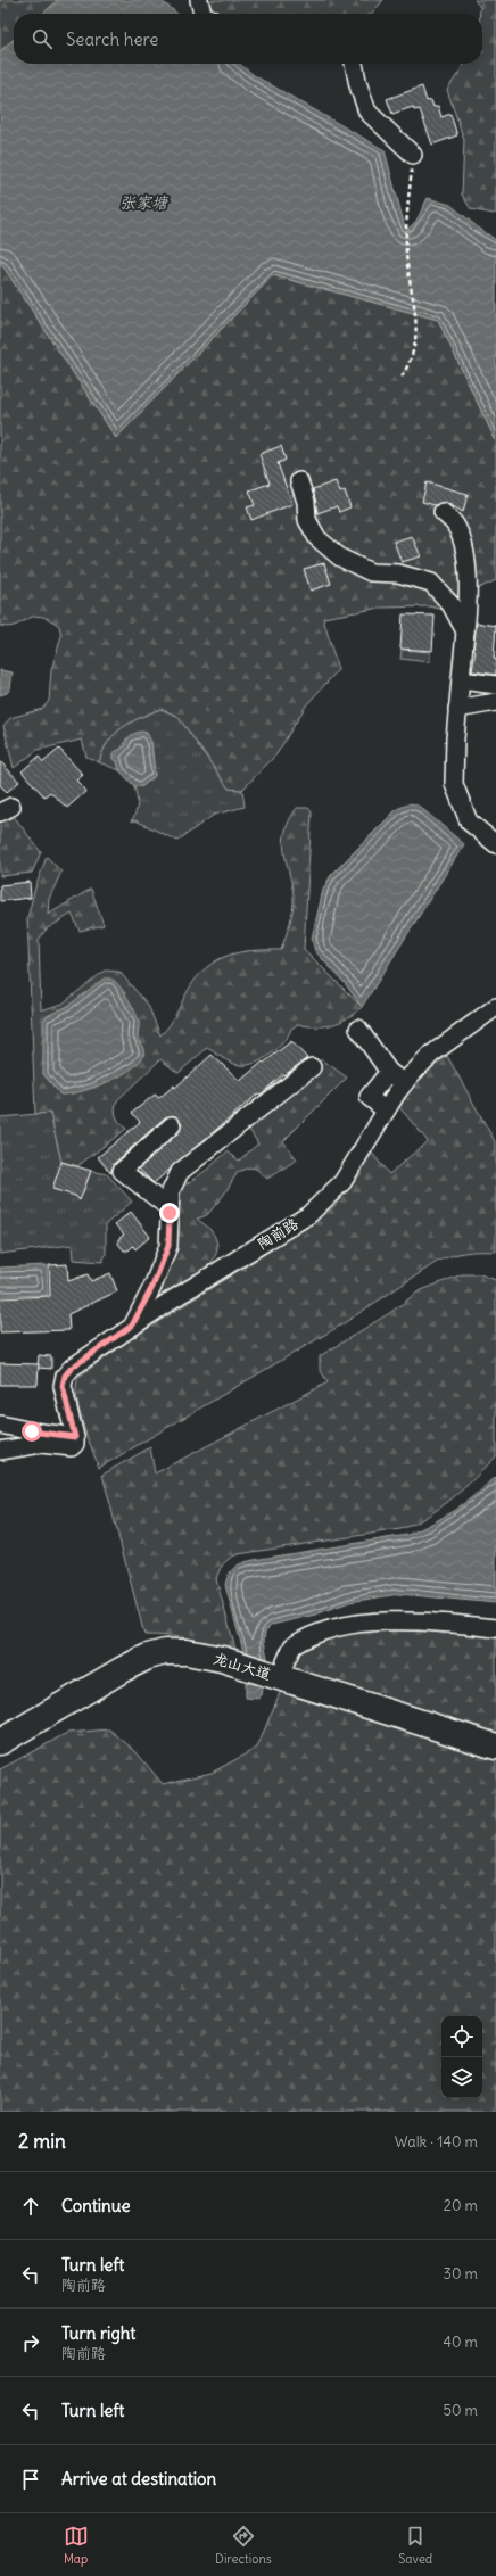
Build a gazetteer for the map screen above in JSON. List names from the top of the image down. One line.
{"streets":{"main road":["龙山大道"],"street":["陶前路"]},"water":["张家塘"],"page":{"search":"Search here","heading":["2 min","Walk · 140 m"],"list":[["Continue","20 m"],["Turn left","陶前路","30 m"],["Turn right","陶前路","40 m"],["Turn left","50 m"],"Arrive at destination"],"nav":["Map","Directions","Saved"]}}
